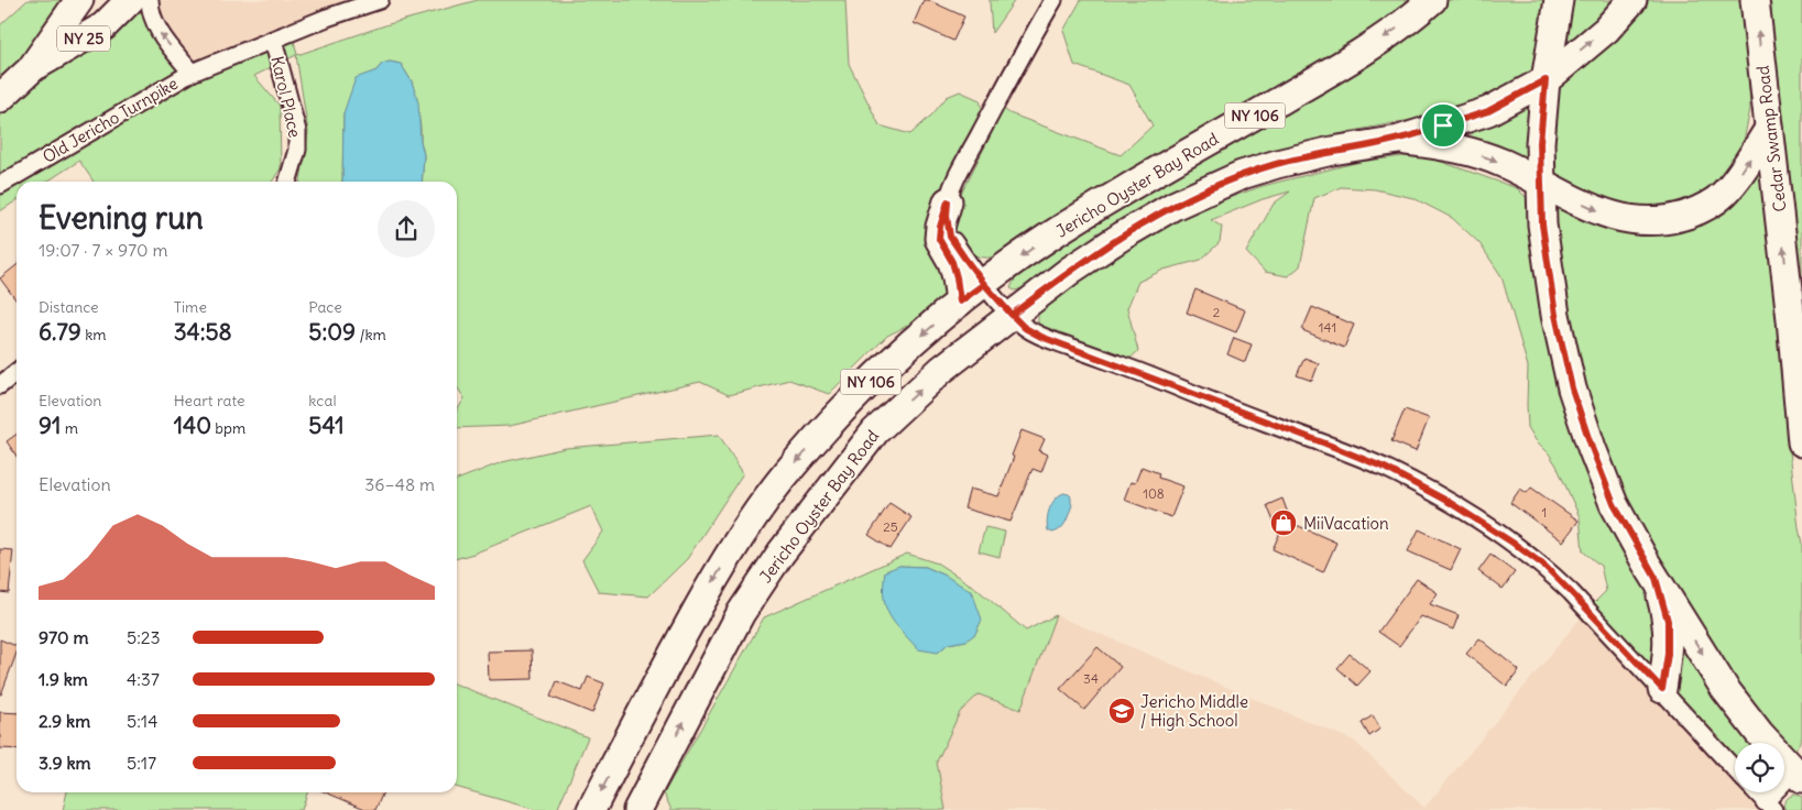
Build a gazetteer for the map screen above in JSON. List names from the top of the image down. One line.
{"streets":{"main road":["NY 25","NY 106","Cedar Swamp Road","Jericho Oyster Bay Road"],"street":["Karol Place","Old Jericho Turnpike"]},"crossings":[["Karol Place","Old Jericho Turnpike"]],"places":{"shop":["MiiVacation"],"school or university":["Jericho Middle / High School"]},"house_numbers":["2","141","108","1","25","34"],"page":{"heading":["Evening run","19:07 · 7 × 970 m"],"stats":[["Distance","6.79 km"],["Time","34:58"],["Pace","5:09 /km"],["Elevation","91 m"],["Heart rate","140 bpm"],["kcal","541"]],"chart":["Elevation","36–48 m"],"list":[{"name":"970 m","note":"5:23"},{"name":"1.9 km","note":"4:37"},{"name":"2.9 km","note":"5:14"},{"name":"3.9 km","note":"5:17"}]}}
